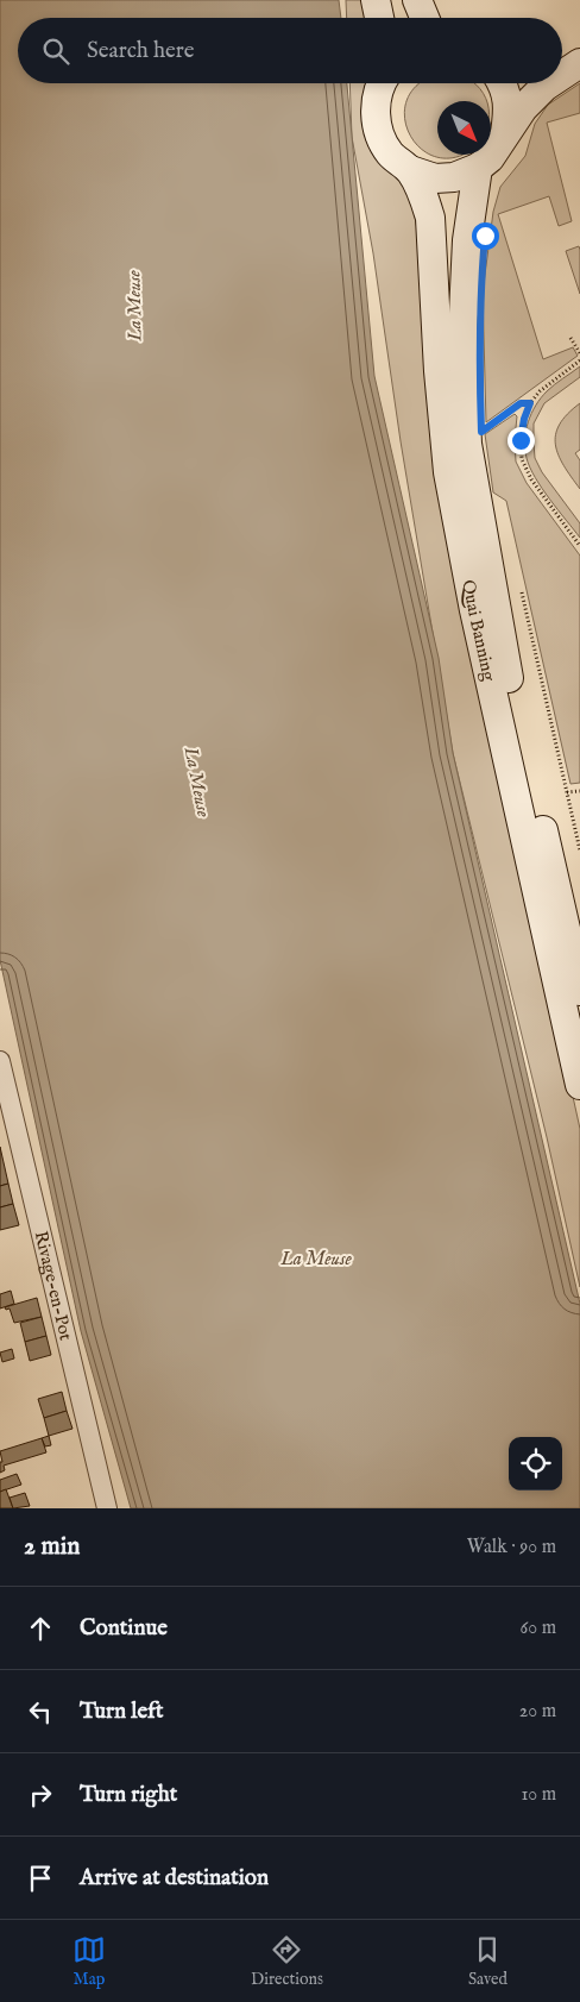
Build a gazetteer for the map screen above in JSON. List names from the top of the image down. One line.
{"streets":{"main road":["Quai Banning"],"street":["Rivage-en-Pot"]},"water":["La Meuse"],"north":"bottom right","page":{"search":"Search here","heading":["2 min","Walk · 90 m"],"list":[["Continue","60 m"],["Turn left","20 m"],["Turn right","10 m"],"Arrive at destination"],"nav":["Map","Directions","Saved"]}}
